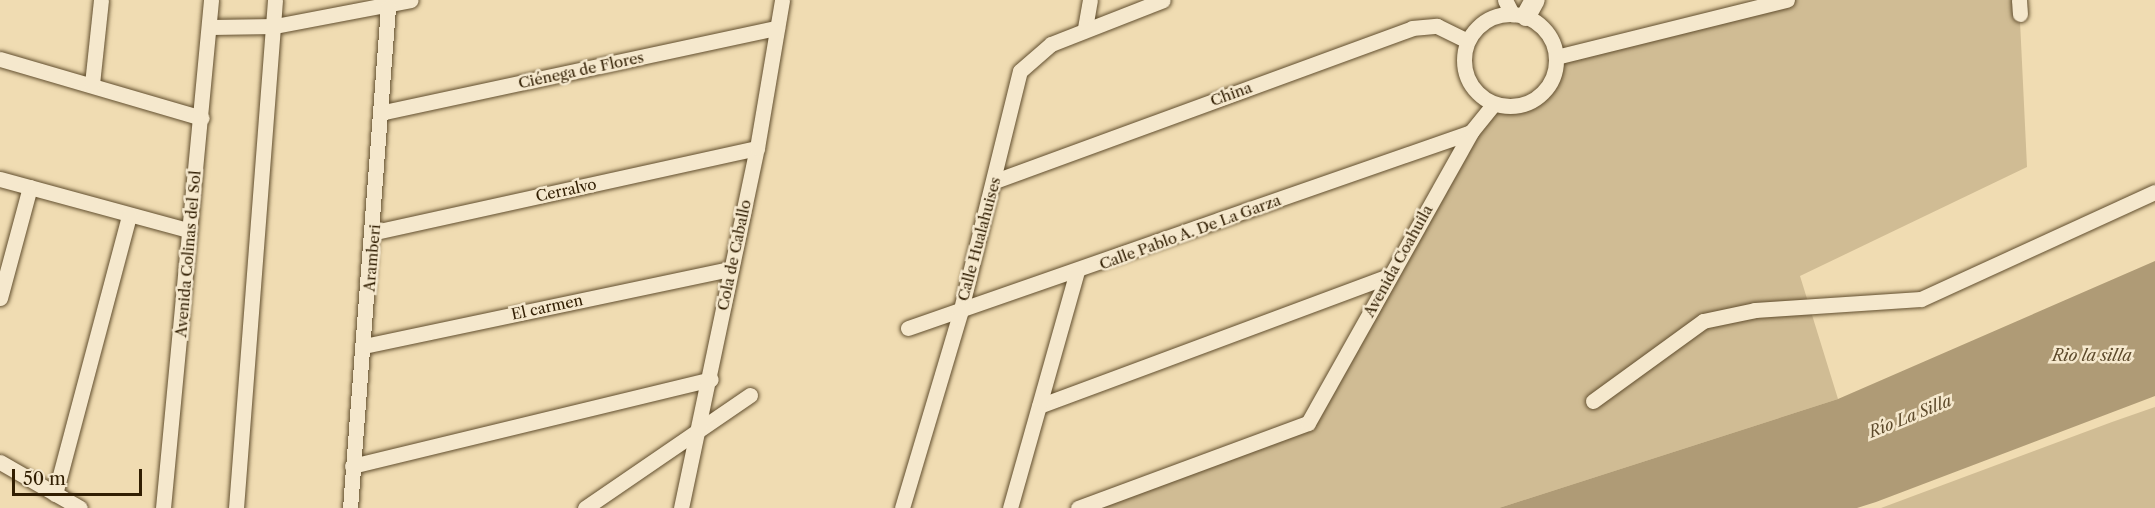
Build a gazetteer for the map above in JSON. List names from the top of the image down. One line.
{"streets":{"street":["Ciénega de Flores","China","Cerralvo","Calle Pablo A. De La Garza","Calle Hualahuises","Avenida Colinas del Sol","Cola de Caballo","Aramberi","Avenida Coahuila","El carmen"]},"crossings":[["Ciénega de Flores","Cola de Caballo"],["Ciénega de Flores","Aramberi"],["China","Calle Hualahuises"],["China","Avenida Coahuila"],["Cerralvo","Cola de Caballo"],["Cerralvo","Aramberi"],["Calle Pablo A. De La Garza","Calle Hualahuises"],["Calle Pablo A. De La Garza","Avenida Coahuila"],["Cola de Caballo","El carmen"],["Aramberi","El carmen"]],"water":["Rio la silla","Río La Silla"],"scale_bar":"50 m"}
